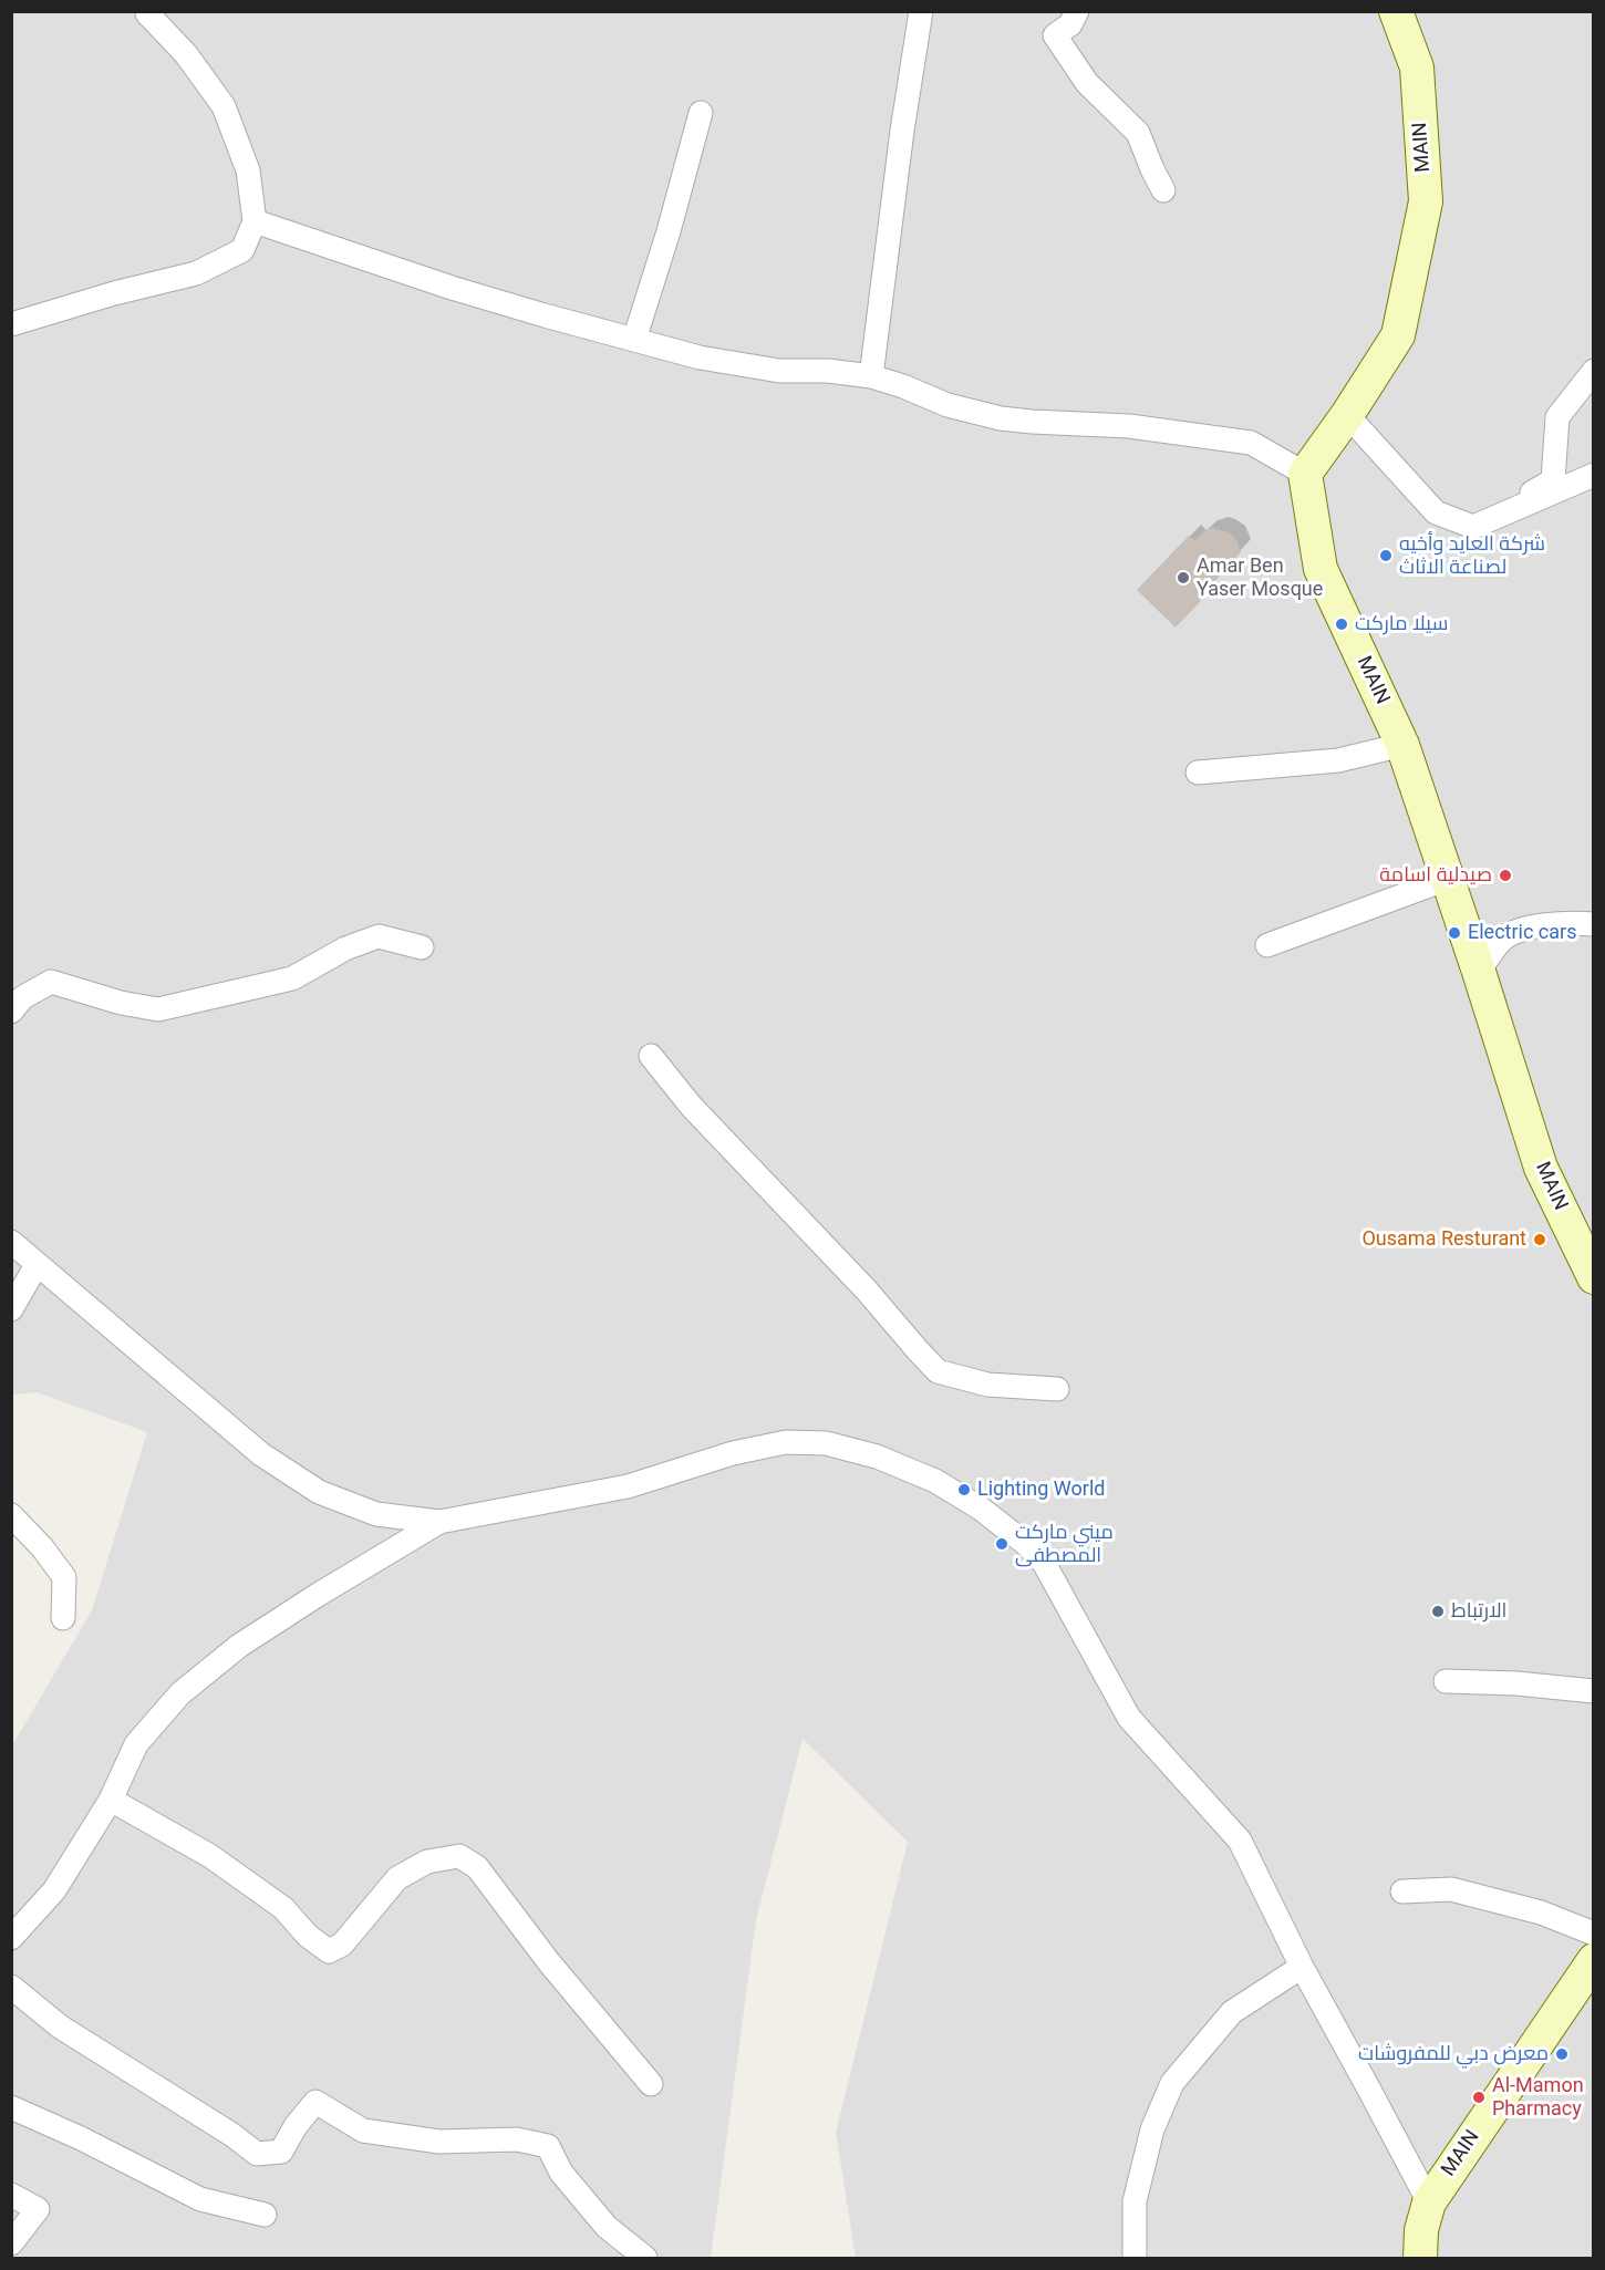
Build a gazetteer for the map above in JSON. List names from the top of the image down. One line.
{"streets":{"main road":["MAIN"]},"places":["شركة العايد وأخيه لصناعة الاثاث","Amar Ben Yaser Mosque","سيلا ماركت","صيدلية اسامة","Electric cars","Ousama Resturant","Lighting World","ميني ماركت المصطفى","الارتباط","معرض دبي للمفروشات","Al-Mamon Pharmacy"]}
